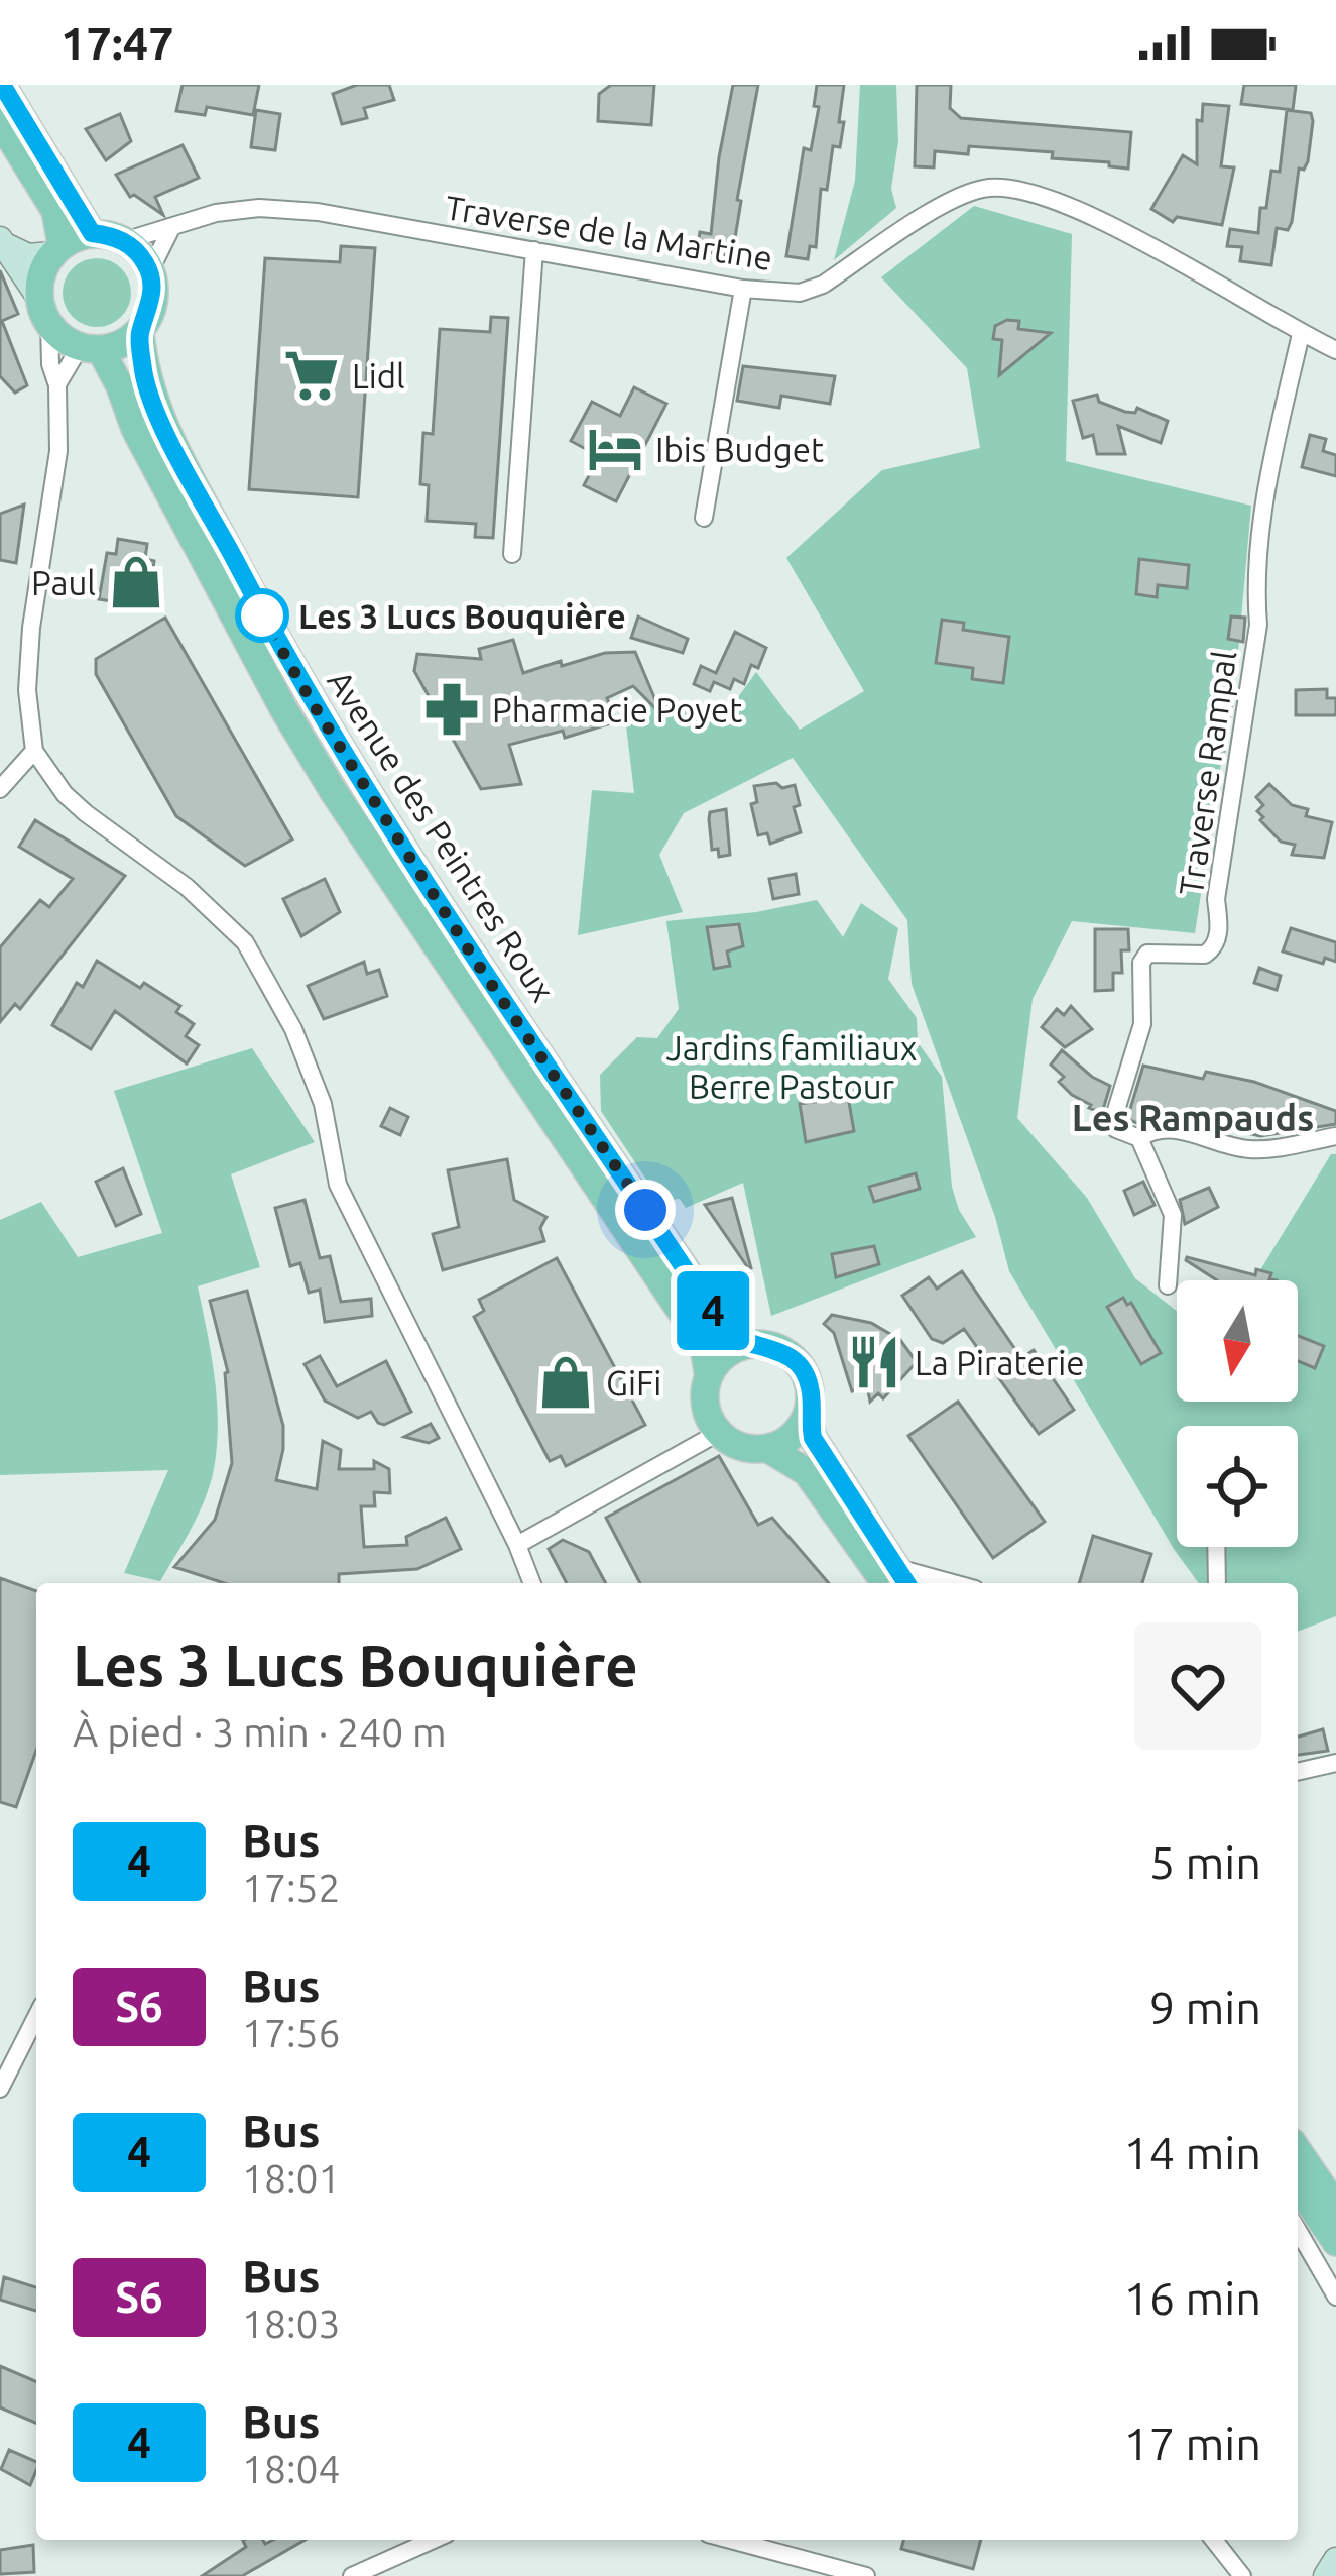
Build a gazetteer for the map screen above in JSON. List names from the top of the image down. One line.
{"streets":{"main road":["Avenue des Peintres Roux"],"street":["Traverse de la Martine","Traverse Rampal"]},"crossings":[["Traverse de la Martine","Traverse Rampal"],["Traverse de la Martine","Avenue des Peintres Roux"]],"districts":["Les Rampauds"],"parks":["Jardins familiaux Berre Pastour"],"places":{"supermarket":["Lidl"],"hotel":["Ibis Budget"],"shop":["Paul","GiFi"],"other":["Les 3 Lucs Bouquière"],"pharmacy":["Pharmacie Poyet"],"restaurant":["La Piraterie"]},"lines":["bus line 4"],"north":"bottom","page":{"status":"17:47","on_map":"4","heading":["Les 3 Lucs Bouquière","À pied · 3 min · 240 m"],"list":[{"mark":"4","name":"Bus","note":"17:52","value":"5 min"},{"mark":"S6","name":"Bus","note":"17:56","value":"9 min"},{"mark":"4","name":"Bus","note":"18:01","value":"14 min"},{"mark":"S6","name":"Bus","note":"18:03","value":"16 min"},{"mark":"4","name":"Bus","note":"18:04","value":"17 min"}]}}
